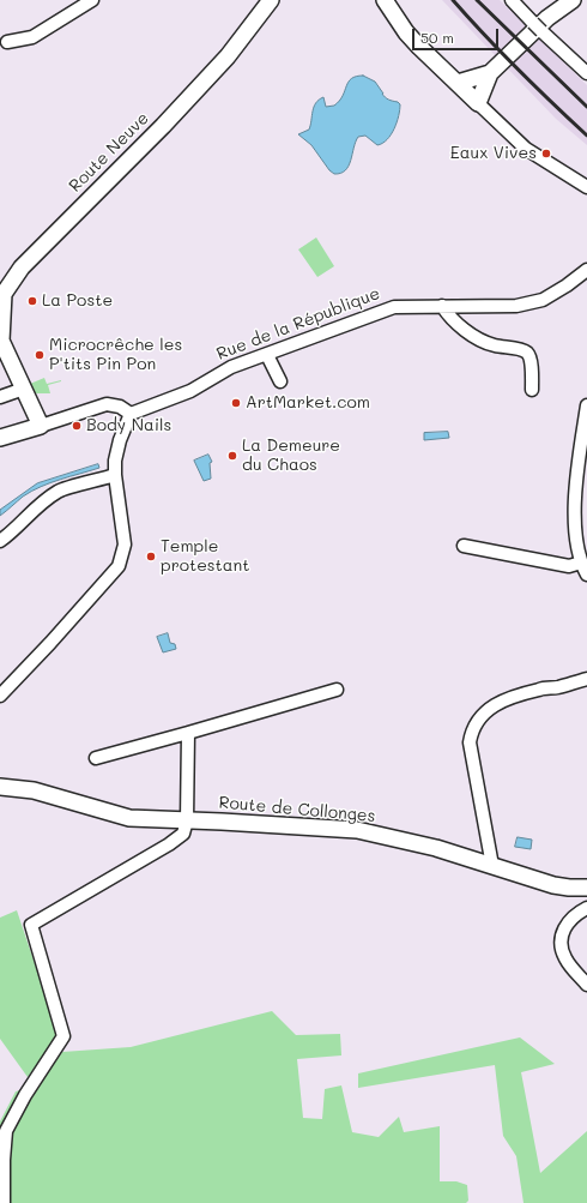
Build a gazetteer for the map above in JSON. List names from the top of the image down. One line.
{"streets":{"main road":["Route Neuve","Route de Collonges"],"street":["Rue de la République"]},"places":["Eaux Vives","La Poste","Microcrêche les P'tits Pin Pon","ArtMarket.com","Body Nails","La Demeure du Chaos","Temple protestant"],"scale_bar":"50 m"}
